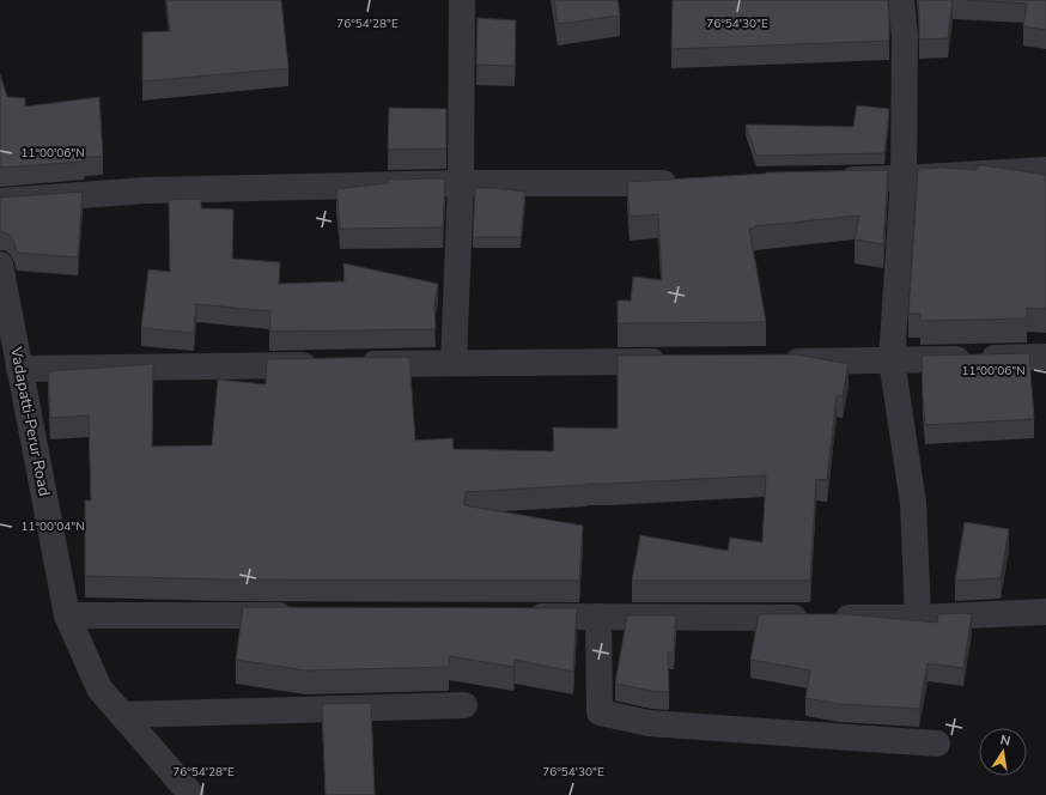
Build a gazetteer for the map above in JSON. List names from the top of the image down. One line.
{"streets":{"street":["Vadapatti-Perur Road"]},"north":"top","coordinates":["76°54'28\"E","76°54'30\"E","11°00'06\"N","11°00'04\"N"]}
